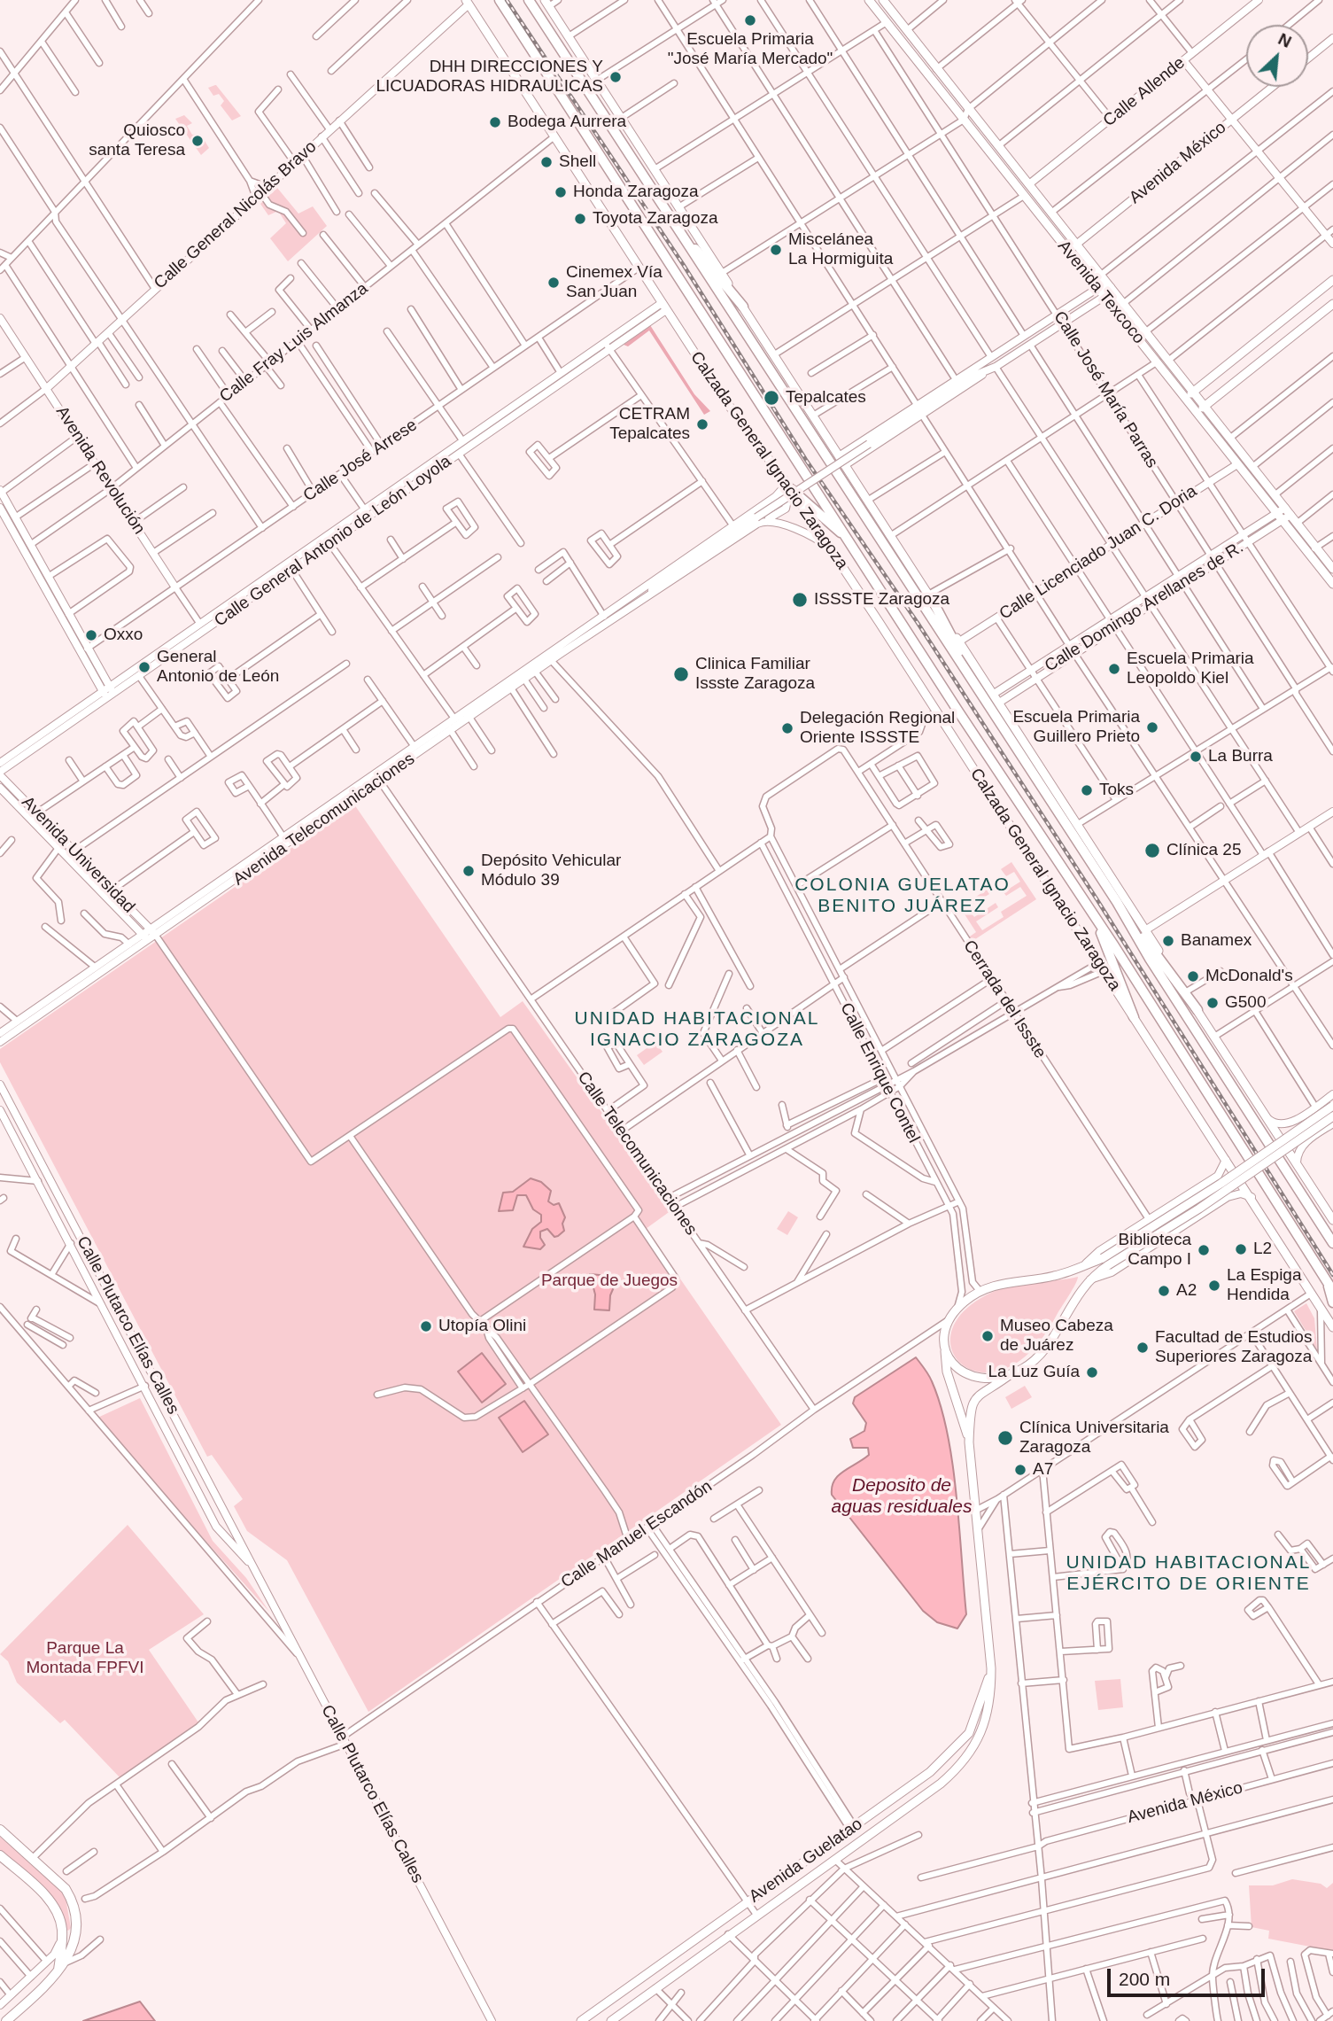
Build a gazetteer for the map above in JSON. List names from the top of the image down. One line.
{"streets":{"highway":["Calzada General Ignacio Zaragoza"],"main road":["Avenida Texcoco","Avenida Guelatao"],"street":["Calle Allende","Avenida México","Calle General Nicolás Bravo","Calle Fray Luis Almanza","Calle José María Parras","Calle José Arrese","Avenida Revolución","Calle General Antonio de León Loyola","Calle Licenciado Juan C. Doria","Calle Domingo Arellanes de R.","Avenida Telecomunicaciones","Avenida Universidad","Cerrada del Issste","Calle Enrique Contel","Calle Telecomunicaciones","Calle Plutarco Elías Calles","Calle Manuel Escandón"]},"crossings":[["Calle Allende","Avenida Texcoco"],["Avenida México","Avenida Texcoco"],["Calle General Nicolás Bravo","Calzada General Ignacio Zaragoza"],["Calle General Nicolás Bravo","Avenida Revolución"],["Avenida Texcoco","Calle Licenciado Juan C. Doria"],["Avenida Texcoco","Calle Domingo Arellanes de R."],["Calle Fray Luis Almanza","Calzada General Ignacio Zaragoza"],["Calle Fray Luis Almanza","Avenida Revolución"],["Calle José María Parras","Calle Licenciado Juan C. Doria"],["Calle José María Parras","Calle Domingo Arellanes de R."],["Calle José Arrese","Calzada General Ignacio Zaragoza"],["Calle José Arrese","Avenida Revolución"],["Calzada General Ignacio Zaragoza","Calle General Antonio de León Loyola"],["Avenida Revolución","Calle General Antonio de León Loyola"],["Calle General Antonio de León Loyola","Avenida Universidad"],["Avenida Telecomunicaciones","Avenida Universidad"],["Avenida Telecomunicaciones","Calle Telecomunicaciones"],["Cerrada del Issste","Calle Enrique Contel"],["Calle Telecomunicaciones","Calle Manuel Escandón"],["Calle Plutarco Elías Calles","Calle Manuel Escandón"]],"districts":["COLONIA GUELATAO BENITO JUÁREZ","UNIDAD HABITACIONAL IGNACIO ZARAGOZA","UNIDAD HABITACIONAL EJÉRCITO DE ORIENTE"],"water":["Deposito de aguas residuales"],"parks":["Parque de Juegos","Parque La Montada FPFVI"],"places":["Escuela Primaria \"José María Mercado\"","DHH DIRECCIONES Y LICUADORAS HIDRAULICAS","Bodega Aurrera","Quiosco santa Teresa","Shell","Honda Zaragoza","Toyota Zaragoza","Miscelánea La Hormiguita","Cinemex Vía San Juan","Tepalcates","CETRAM Tepalcates","ISSSTE Zaragoza","Oxxo","General Antonio de León","Escuela Primaria Leopoldo Kiel","Clinica Familiar Issste Zaragoza","Escuela Primaria Guillero Prieto","Delegación Regional Oriente ISSSTE","La Burra","Toks","Clínica 25","Depósito Vehicular Módulo 39","Banamex","McDonald's","G500","L2","Biblioteca Campo I","La Espiga Hendida","A2","Utopía Olini","Museo Cabeza de Juárez","Facultad de Estudios Superiores Zaragoza","La Luz Guía","Clínica Universitaria Zaragoza","A7"],"scale_bar":"200 m","north":"top right"}
